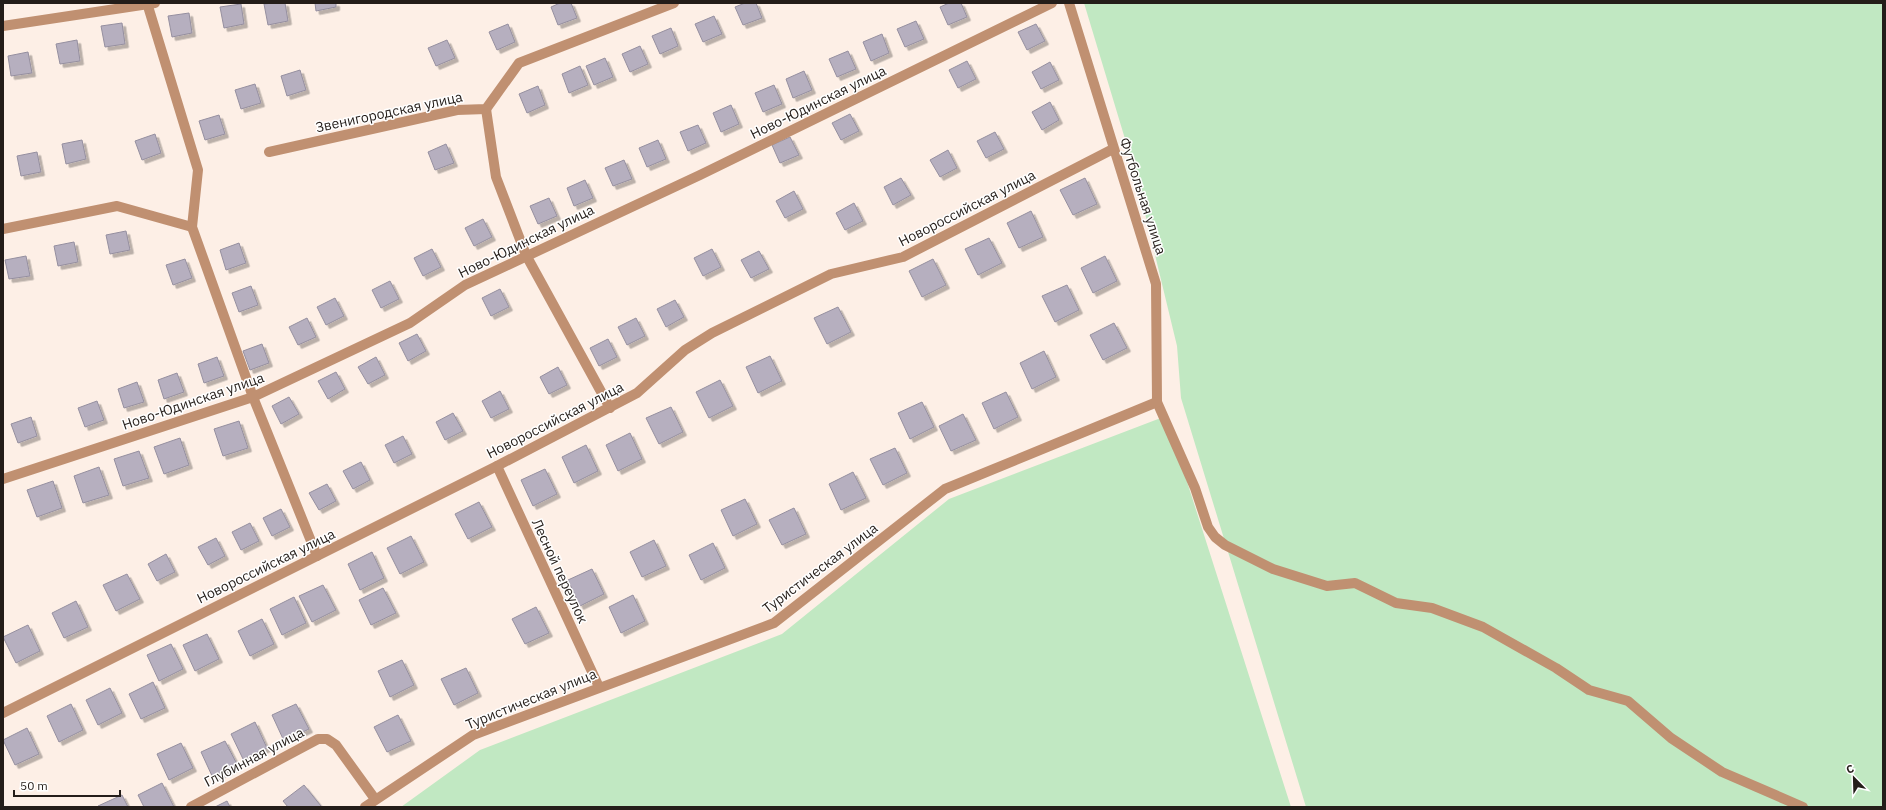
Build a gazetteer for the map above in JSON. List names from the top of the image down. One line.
{"streets":{"street":["Ново-Юдинская улица","Звенигородская улица","Футбольная улица","Новороссийская улица","Туристическая улица","Лесной переулок","Глубинная улица"]},"crossings":[["Футбольная улица","Новороссийская улица"],["Футбольная улица","Туристическая улица"],["Новороссийская улица","Лесной переулок"],["Туристическая улица","Лесной переулок"],["Туристическая улица","Глубинная улица"]],"scale_bar":"50 m","north":"top left"}
